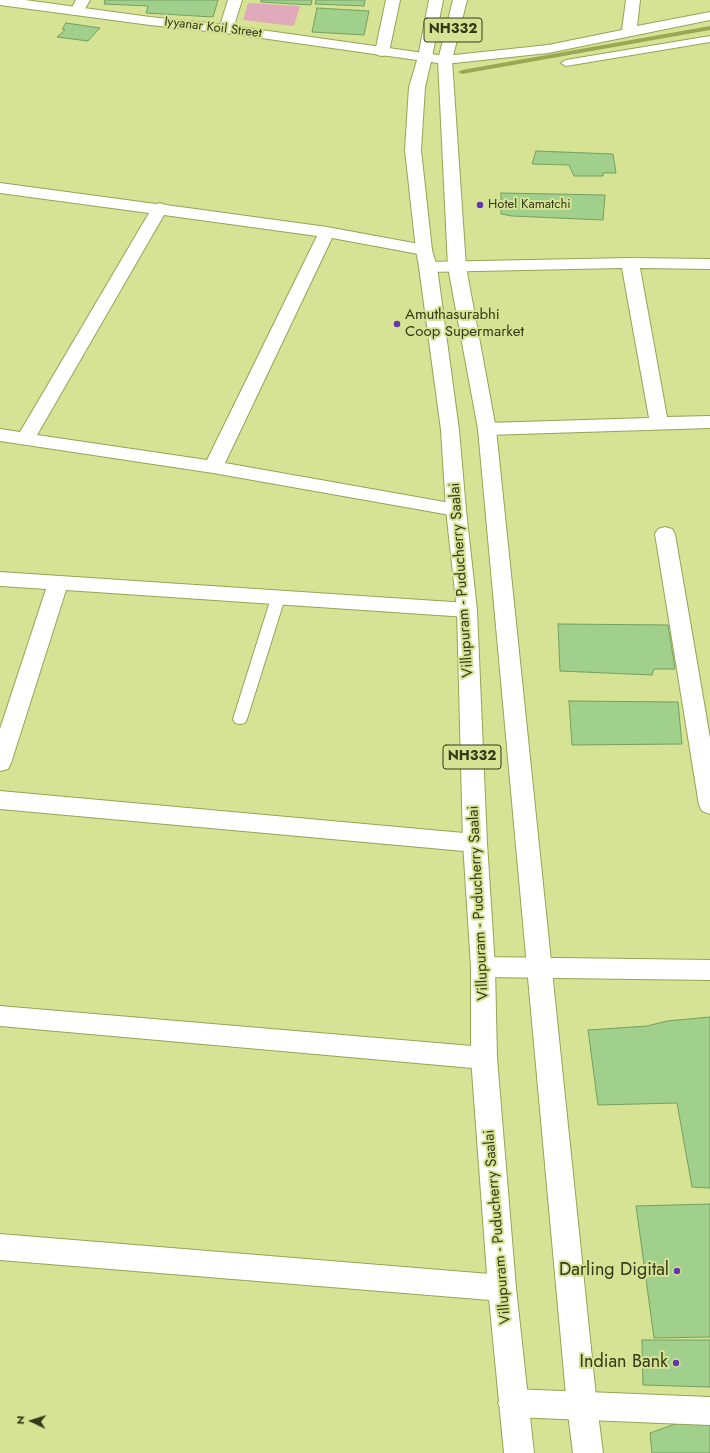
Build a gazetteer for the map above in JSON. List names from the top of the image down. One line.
{"streets":{"main road":["Iyyanar Koil Street","NH332","Villupuram - Puducherry Saalai"]},"crossings":[["Iyyanar Koil Street","NH332"],["Iyyanar Koil Street","Villupuram - Puducherry Saalai"]],"places":["Hotel Kamatchi","Amuthasurabhi Coop Supermarket","Darling Digital","Indian Bank"],"north":"left"}
